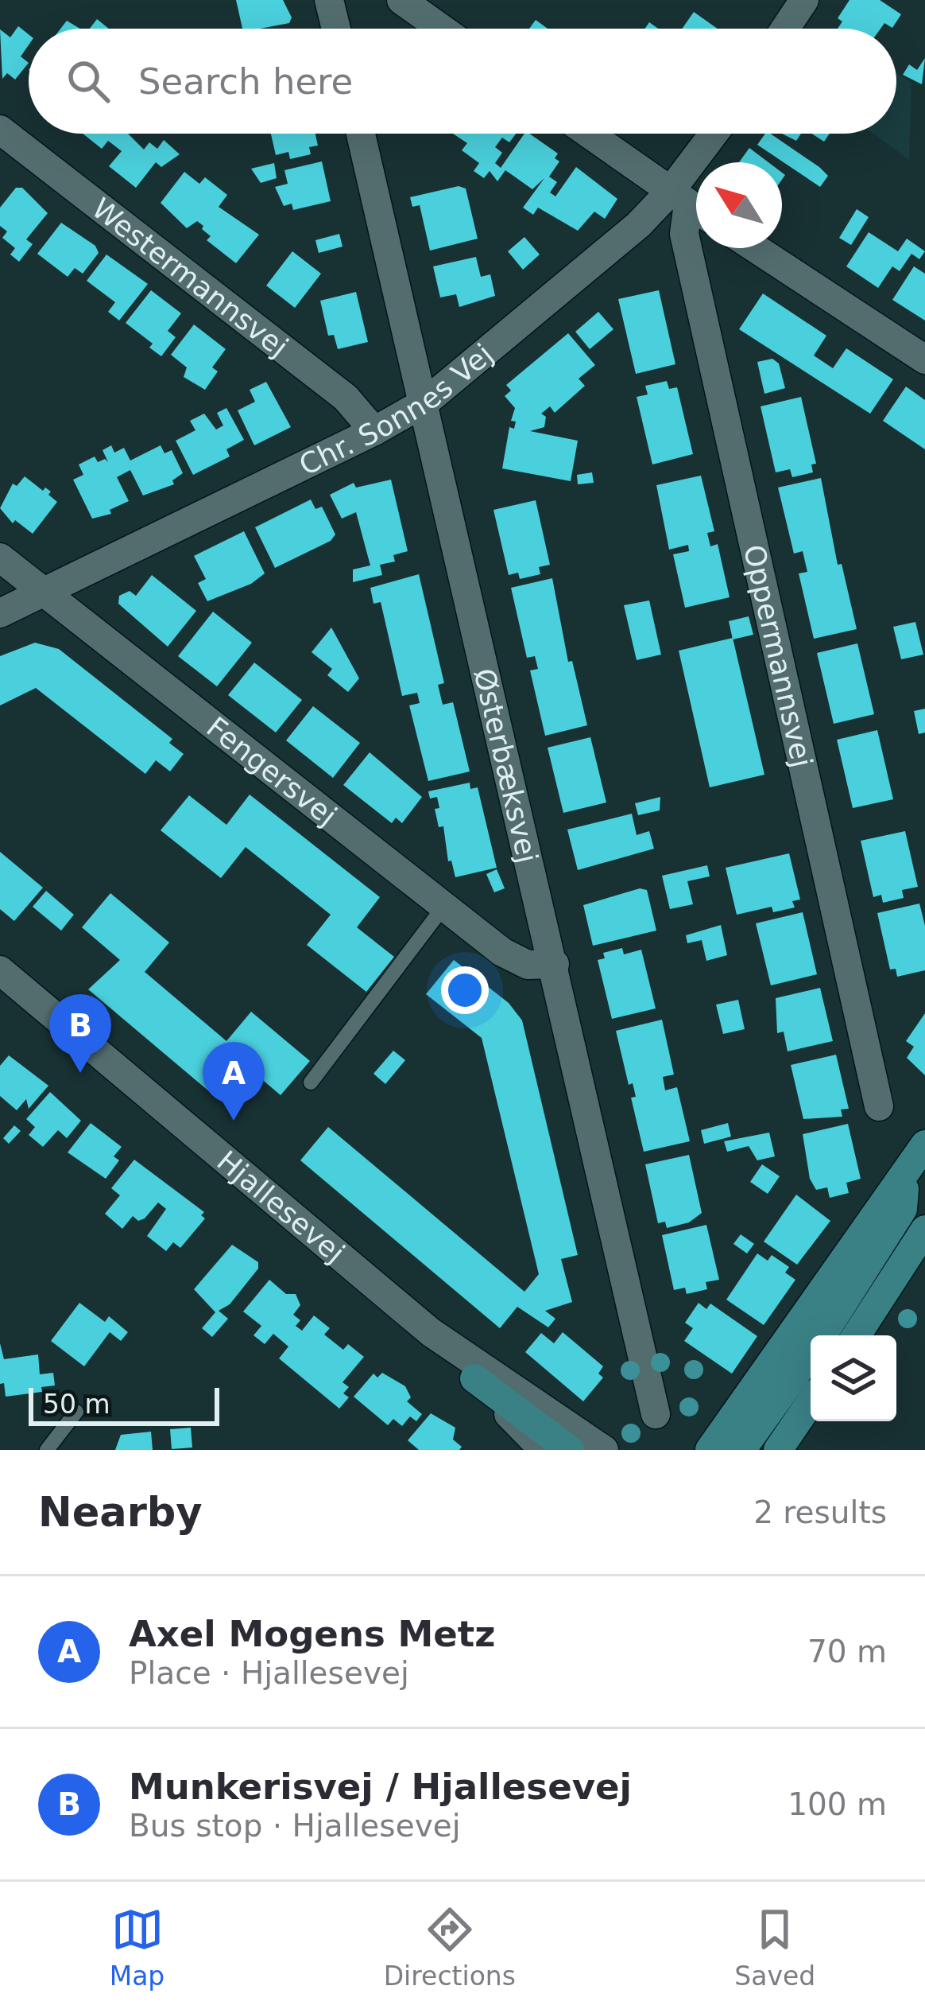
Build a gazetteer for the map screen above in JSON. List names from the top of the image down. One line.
{"streets":{"street":["Westermannsvej","Chr. Sonnes Vej","Oppermannsvej","Østerbæksvej","Fengersvej","Hjallesevej"]},"crossings":[["Westermannsvej","Chr. Sonnes Vej"],["Chr. Sonnes Vej","Oppermannsvej"],["Chr. Sonnes Vej","Østerbæksvej"],["Chr. Sonnes Vej","Fengersvej"],["Østerbæksvej","Fengersvej"]],"scale_bar":"50 m","north":"top left","page":{"search":"Search here","pins":["B","A"],"scale":"50 m","heading":["Nearby","2 results"],"list":[{"mark":"A","name":"Axel Mogens Metz","note":"Place · Hjallesevej","value":"70 m"},{"mark":"B","name":"Munkerisvej / Hjallesevej","note":"Bus stop · Hjallesevej","value":"100 m"}],"nav":["Map","Directions","Saved"]}}
